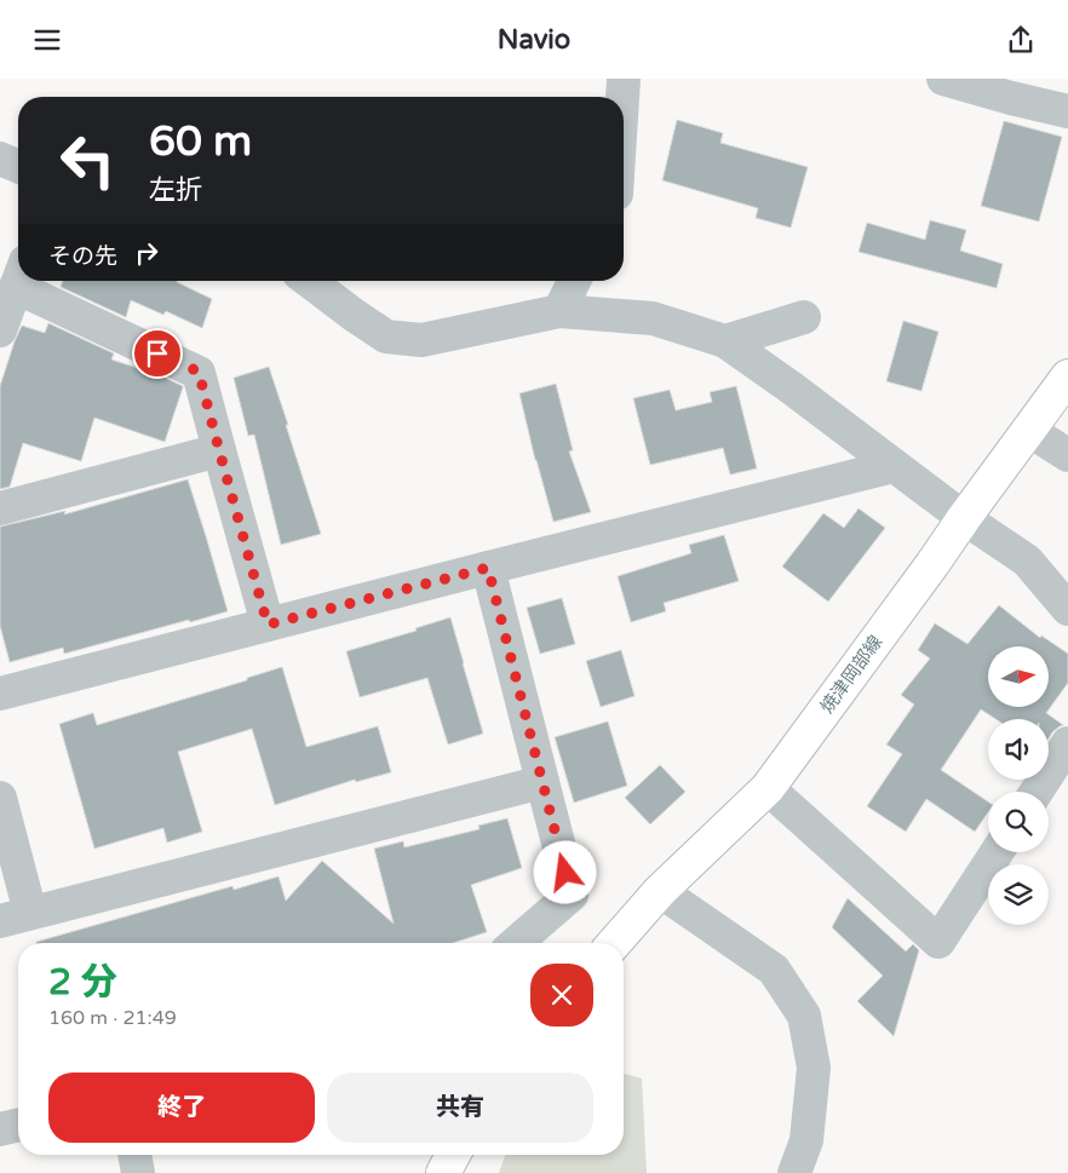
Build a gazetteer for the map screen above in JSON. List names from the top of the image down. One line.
{"streets":{"main road":["焼津岡部線"]},"north":"right","page":{"header":"Navio","turn":["60 m","左折"],"then":"その先","heading":["2 分","160 m · 21:49"],"buttons":["終了","共有"]}}
